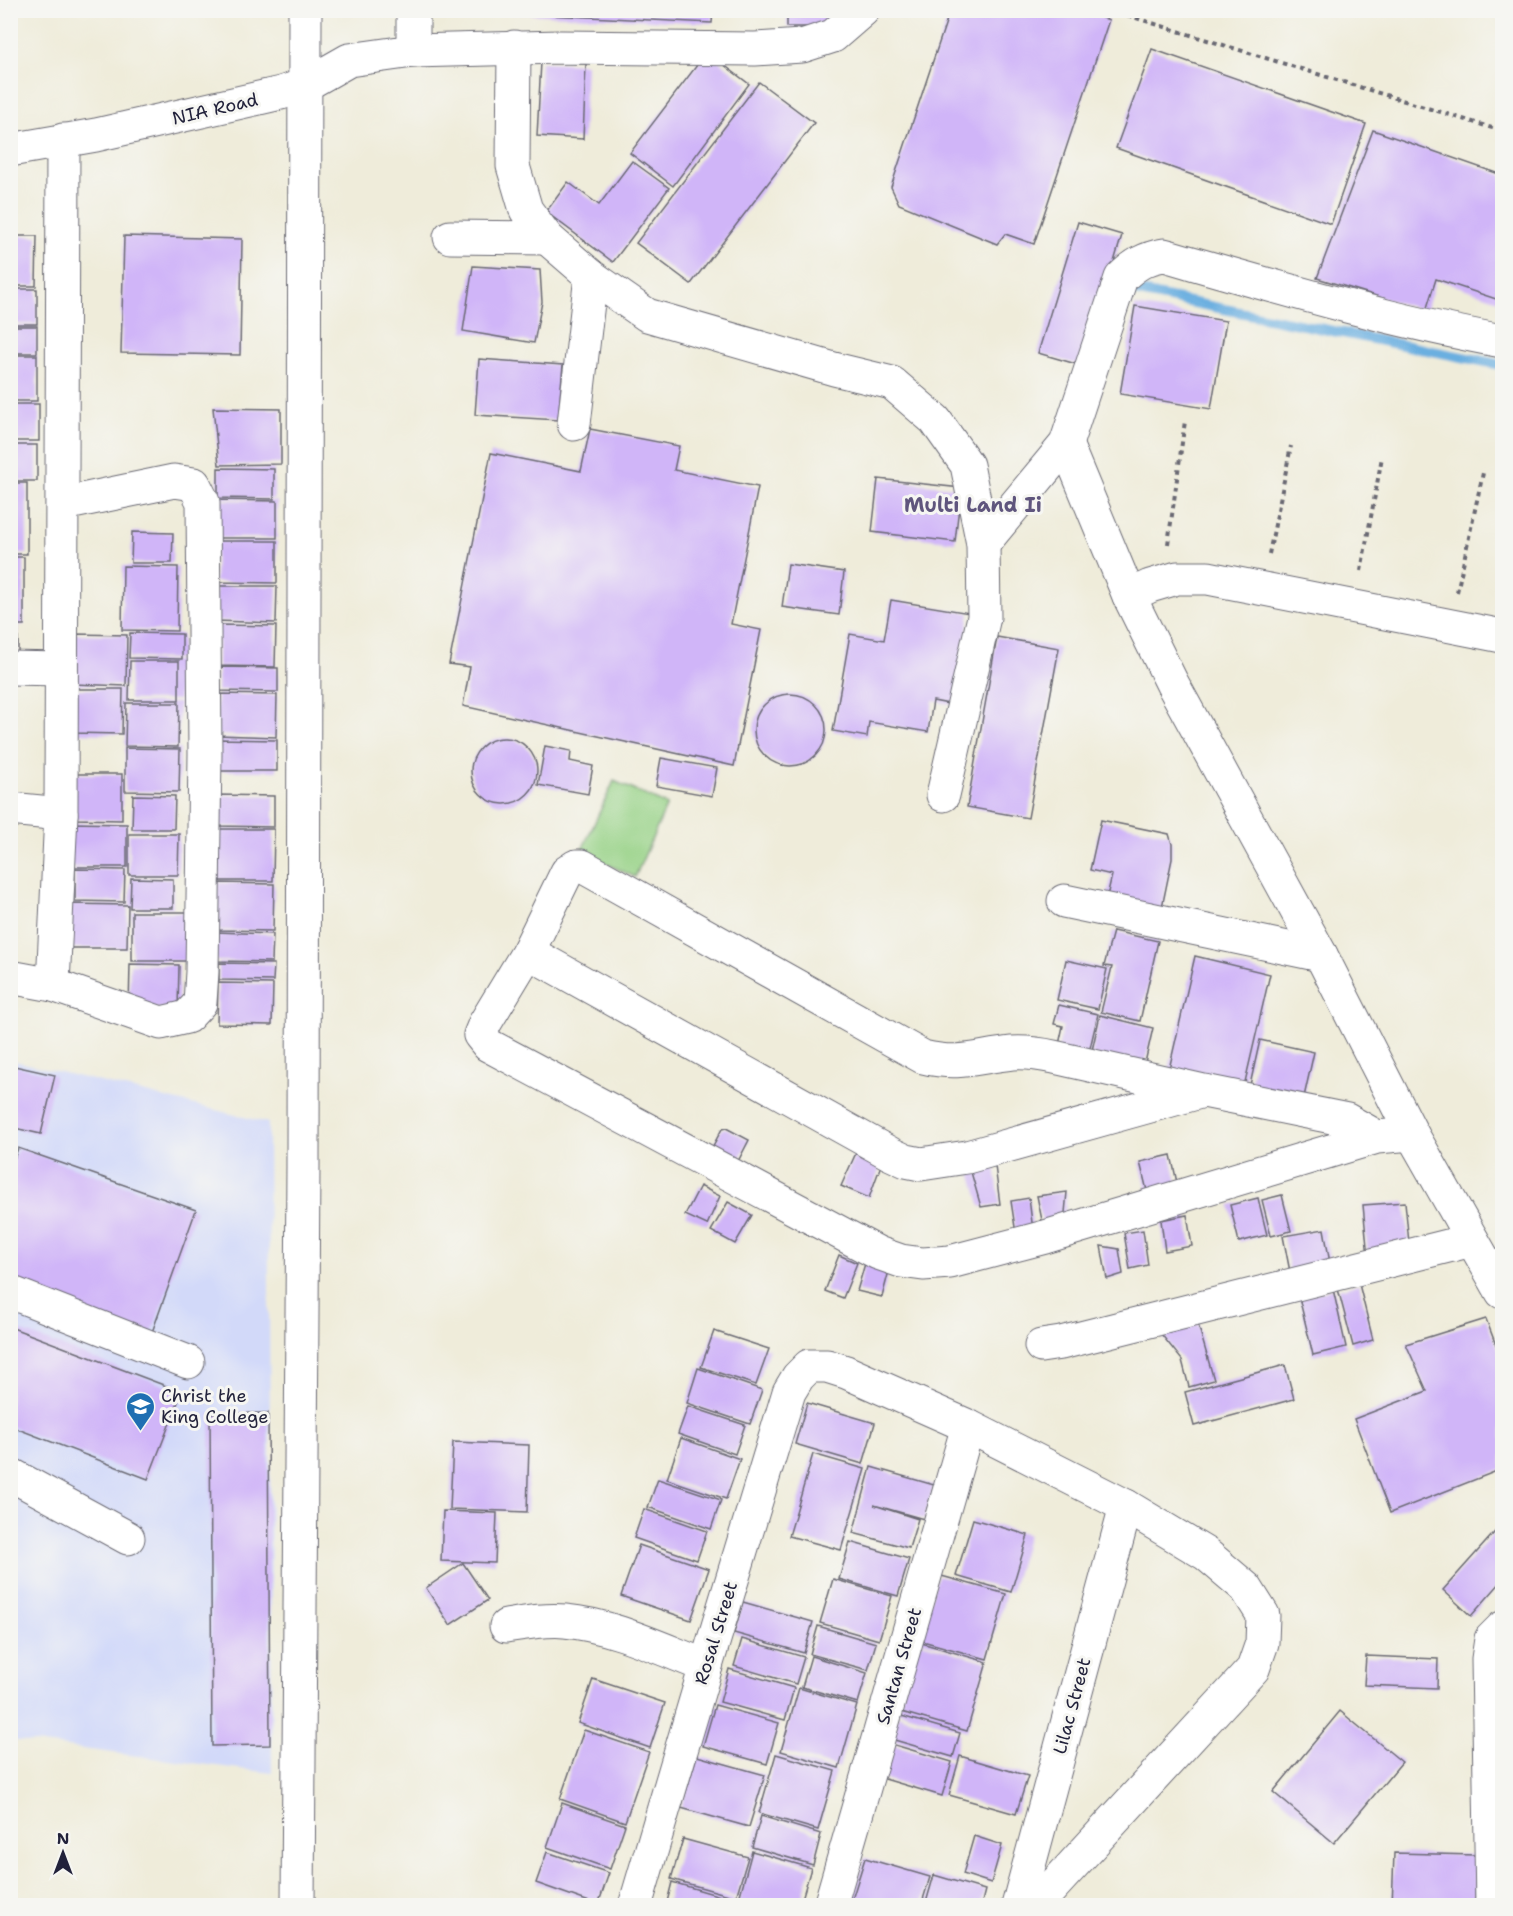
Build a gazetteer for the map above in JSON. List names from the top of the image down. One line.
{"streets":{"street":["NIA Road","Rosal Street","Santan Street","Lilac Street"]},"crossings":[["Rosal Street","Santan Street"]],"districts":["Multi Land Ii"],"places":{"school or university":["Christ the King College"]},"north":"top"}
